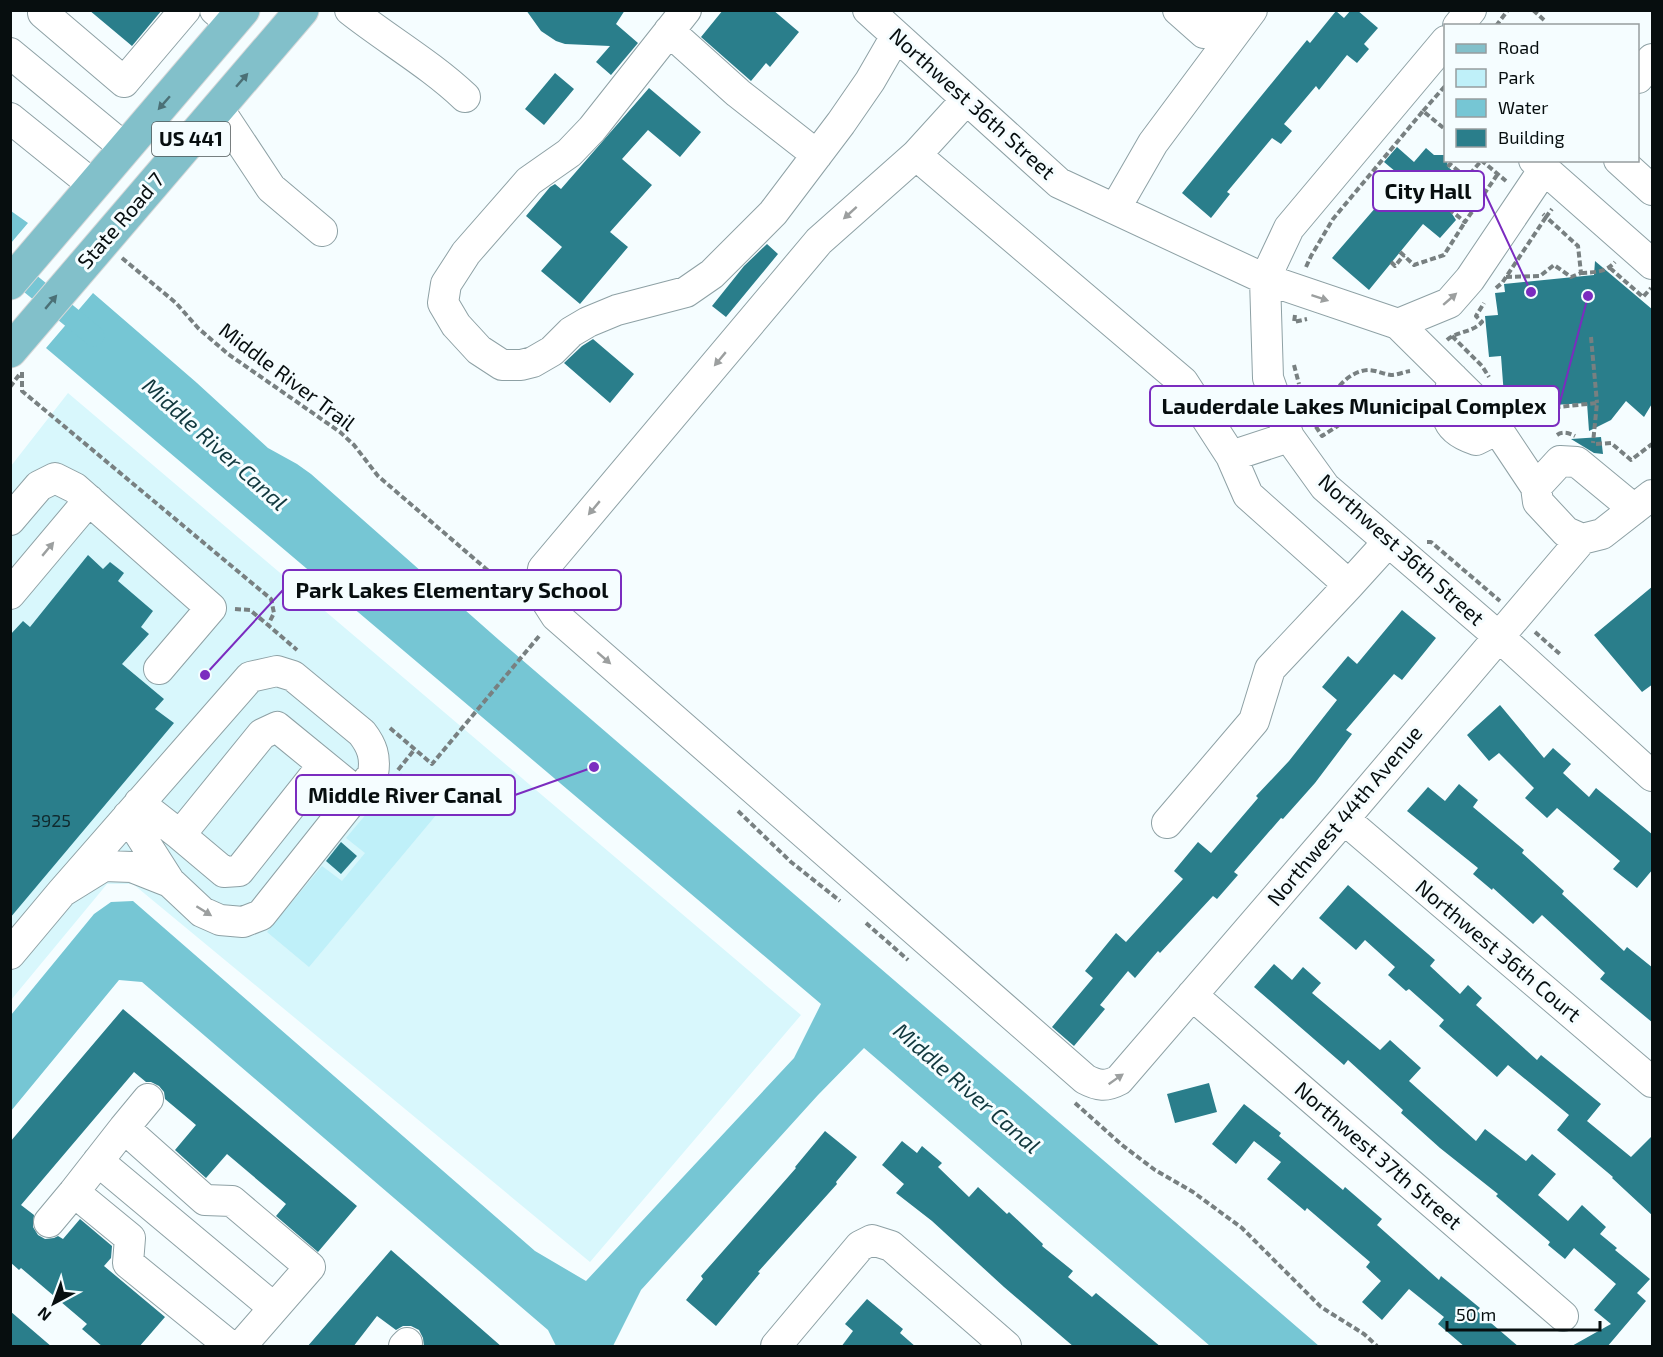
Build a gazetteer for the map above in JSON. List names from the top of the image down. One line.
{"streets":{"main road":["US 441","State Road 7"],"street":["Northwest 36th Street","Northwest 44th Avenue","Northwest 36th Court","Northwest 37th Street"],"path":["Middle River Trail"]},"crossings":[["Northwest 36th Street","Northwest 44th Avenue"],["State Road 7","Middle River Trail"],["Middle River Trail","Northwest 44th Avenue"],["Northwest 44th Avenue","Northwest 36th Court"],["Northwest 44th Avenue","Northwest 37th Street"]],"one_way":["Northwest 44th Avenue"],"water":["Middle River Canal"],"places":["City Hall","Lauderdale Lakes Municipal Complex","Park Lakes Elementary School","Middle River Canal"],"house_numbers":["3925"],"legend":["Road","Park","Water","Building"],"scale_bar":"50 m","north":"bottom left"}
